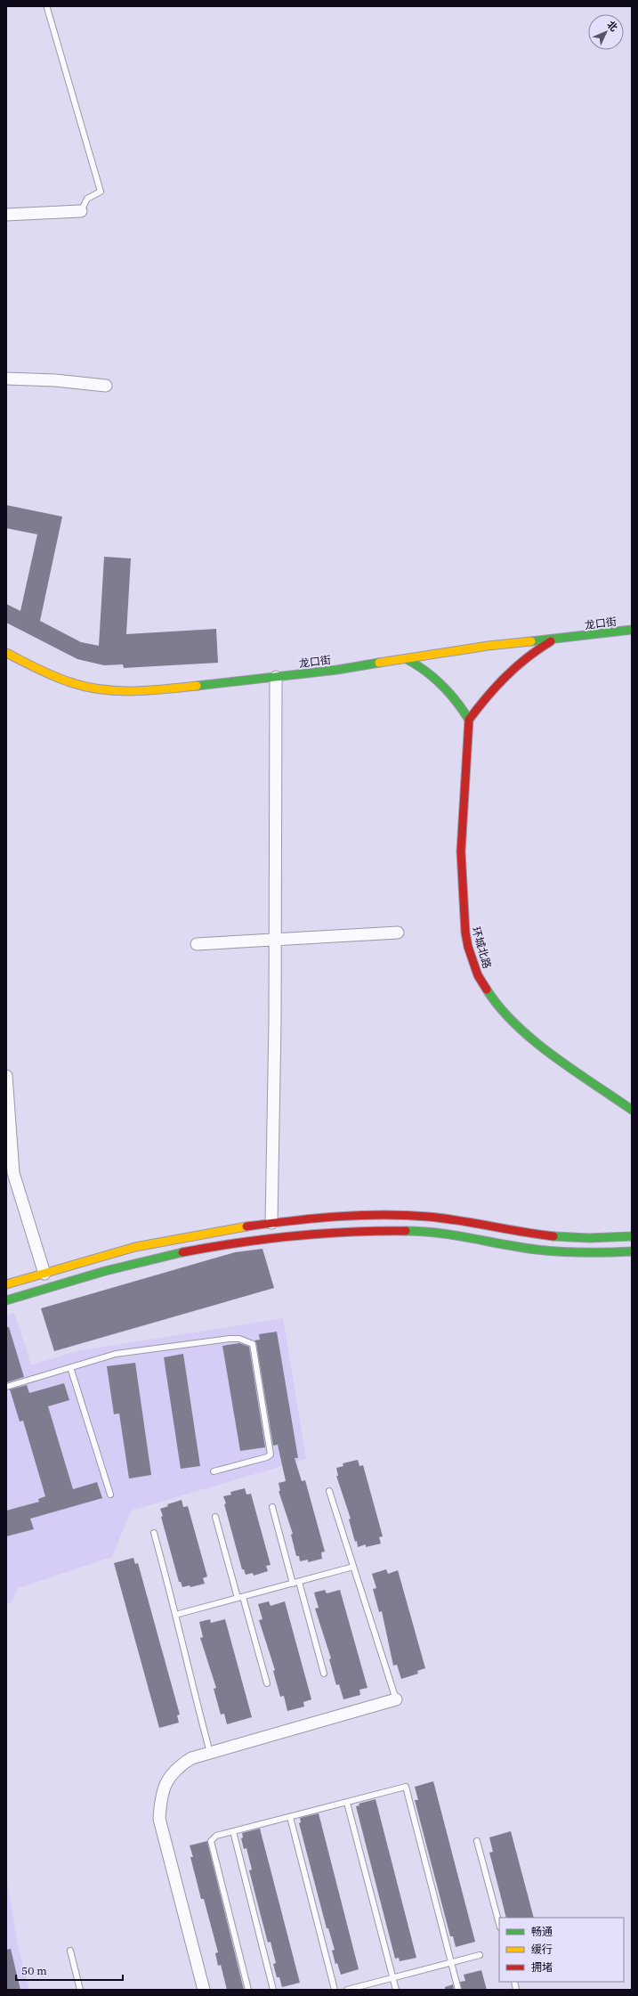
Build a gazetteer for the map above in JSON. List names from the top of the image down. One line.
{"streets":{"main road":["龙口街","环城北路"]},"legend":["畅通","缓行","拥堵"],"scale_bar":"50 m","north":"top right"}
